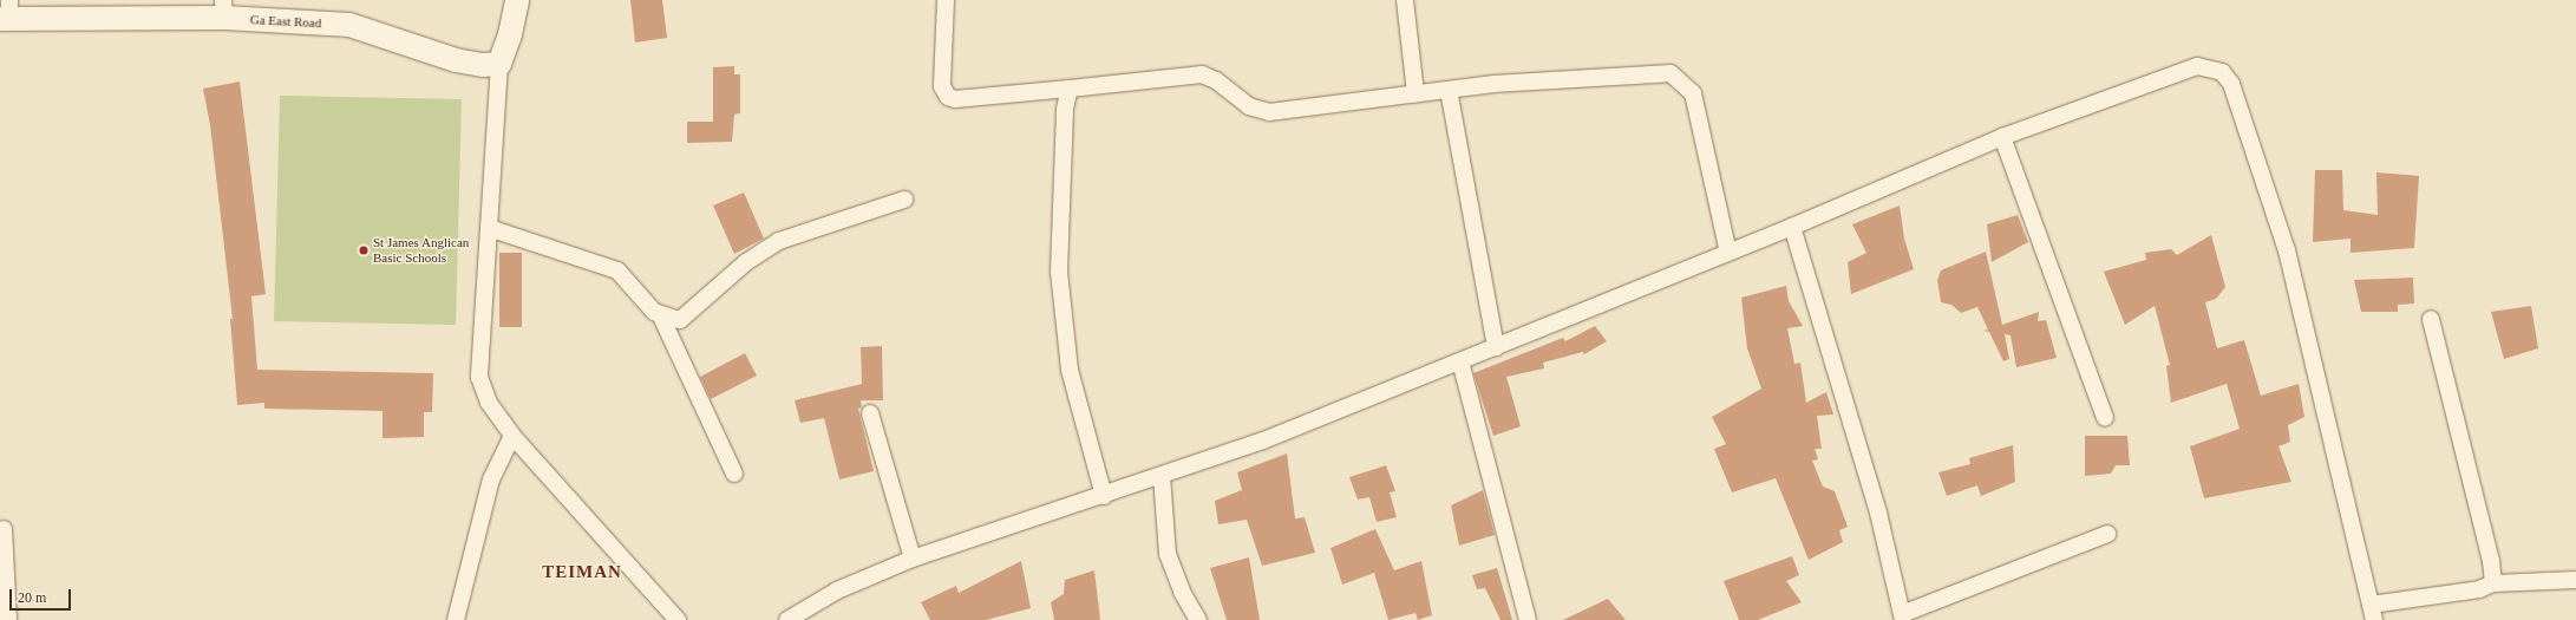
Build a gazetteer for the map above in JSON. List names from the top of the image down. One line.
{"streets":{"street":["Ga East Road"]},"districts":["TEIMAN"],"places":["St James Anglican Basic Schools"],"scale_bar":"20 m"}
